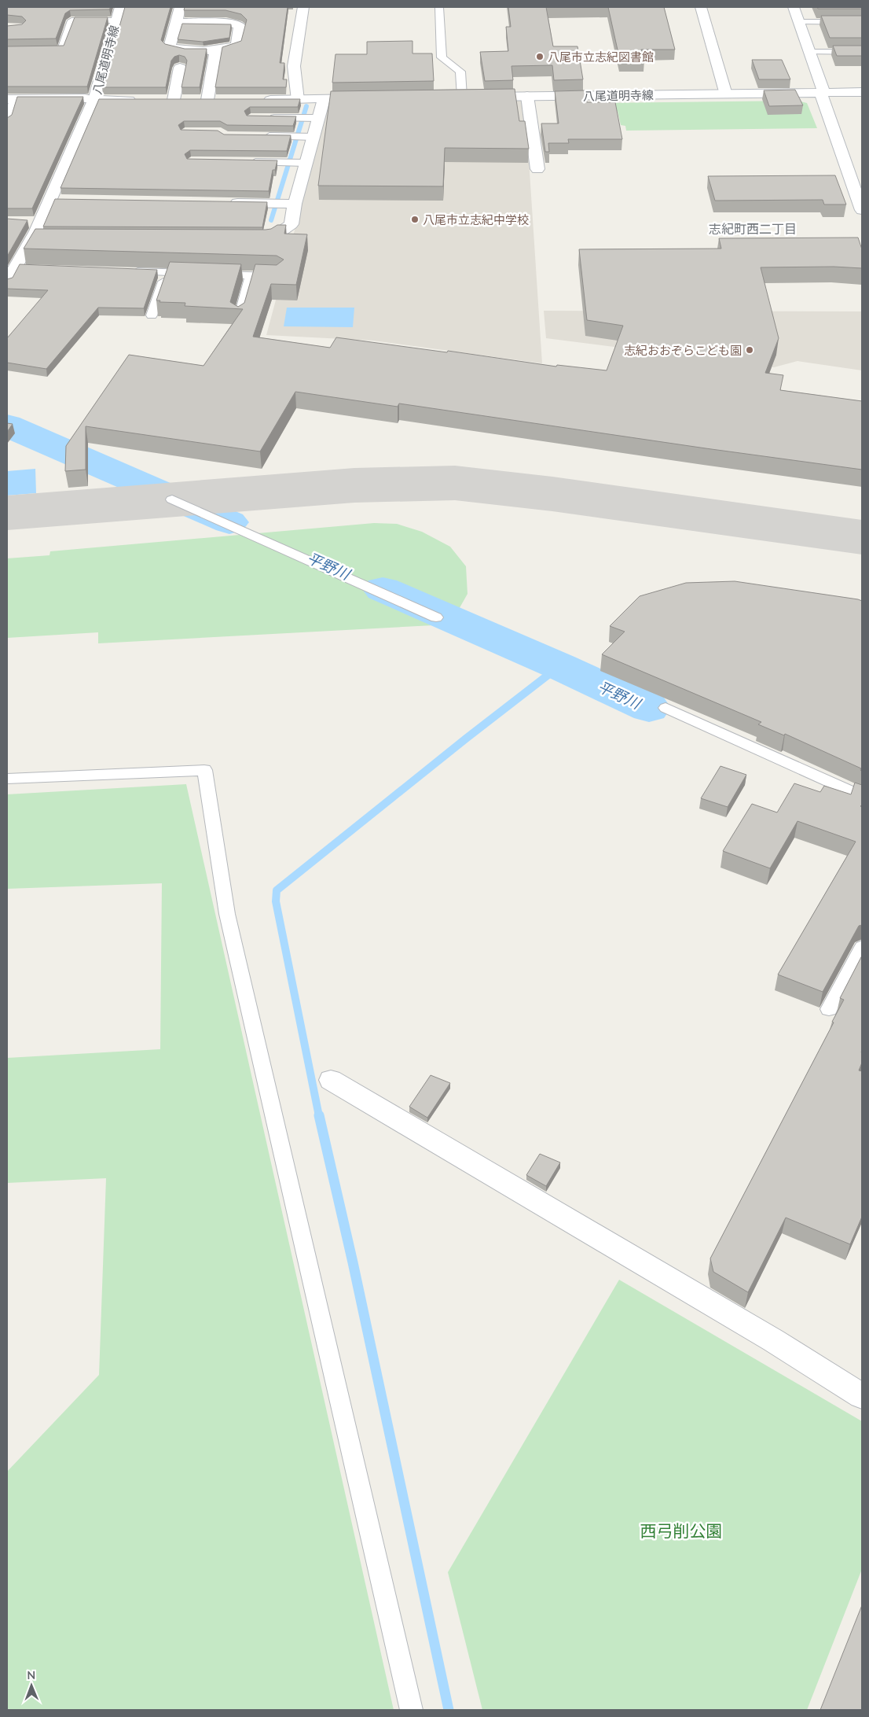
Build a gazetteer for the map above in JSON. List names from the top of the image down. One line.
{"streets":{"street":["八尾道明寺線"]},"districts":["志紀町西二丁目"],"water":["平野川"],"parks":["西弓削公園"],"places":["八尾市立志紀図書館","八尾市立志紀中学校","志紀おおぞらこども園"],"north":"top"}
